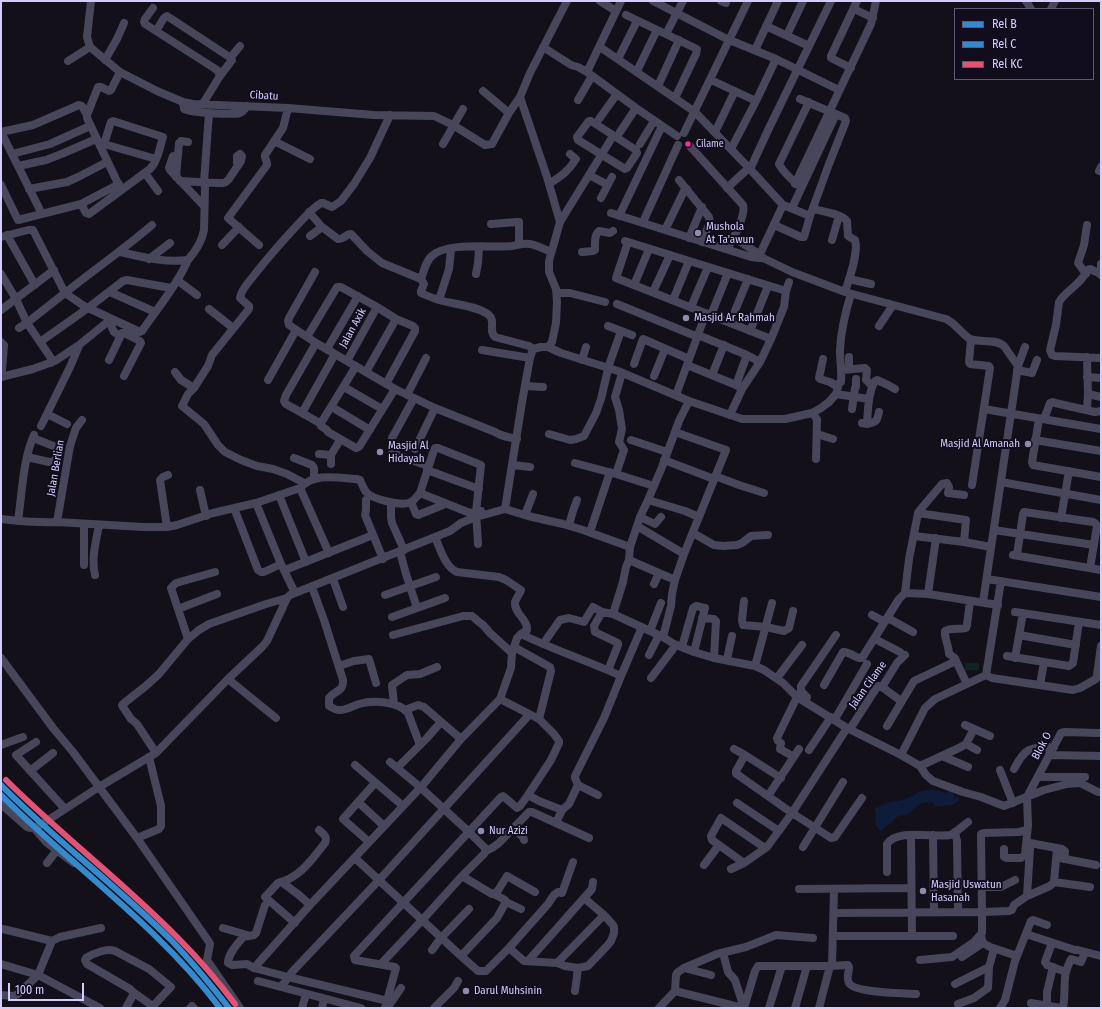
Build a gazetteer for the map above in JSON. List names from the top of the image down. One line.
{"streets":{"street":["Cibatu","Jalan Axik","Jalan Berlian","Jalan Cilame","Blok O"]},"places":["Cilame","Mushola At Ta'awun","Masjid Ar Rahmah","Masjid Al Amanah","Masjid Al Hidayah","Nur Azizi","Masjid Uswatun Hasanah","Darul Muhsinin"],"lines":["rail line KC","rail line B","rail line C"],"legend":["Rel B","Rel C","Rel KC"],"scale_bar":"100 m"}
